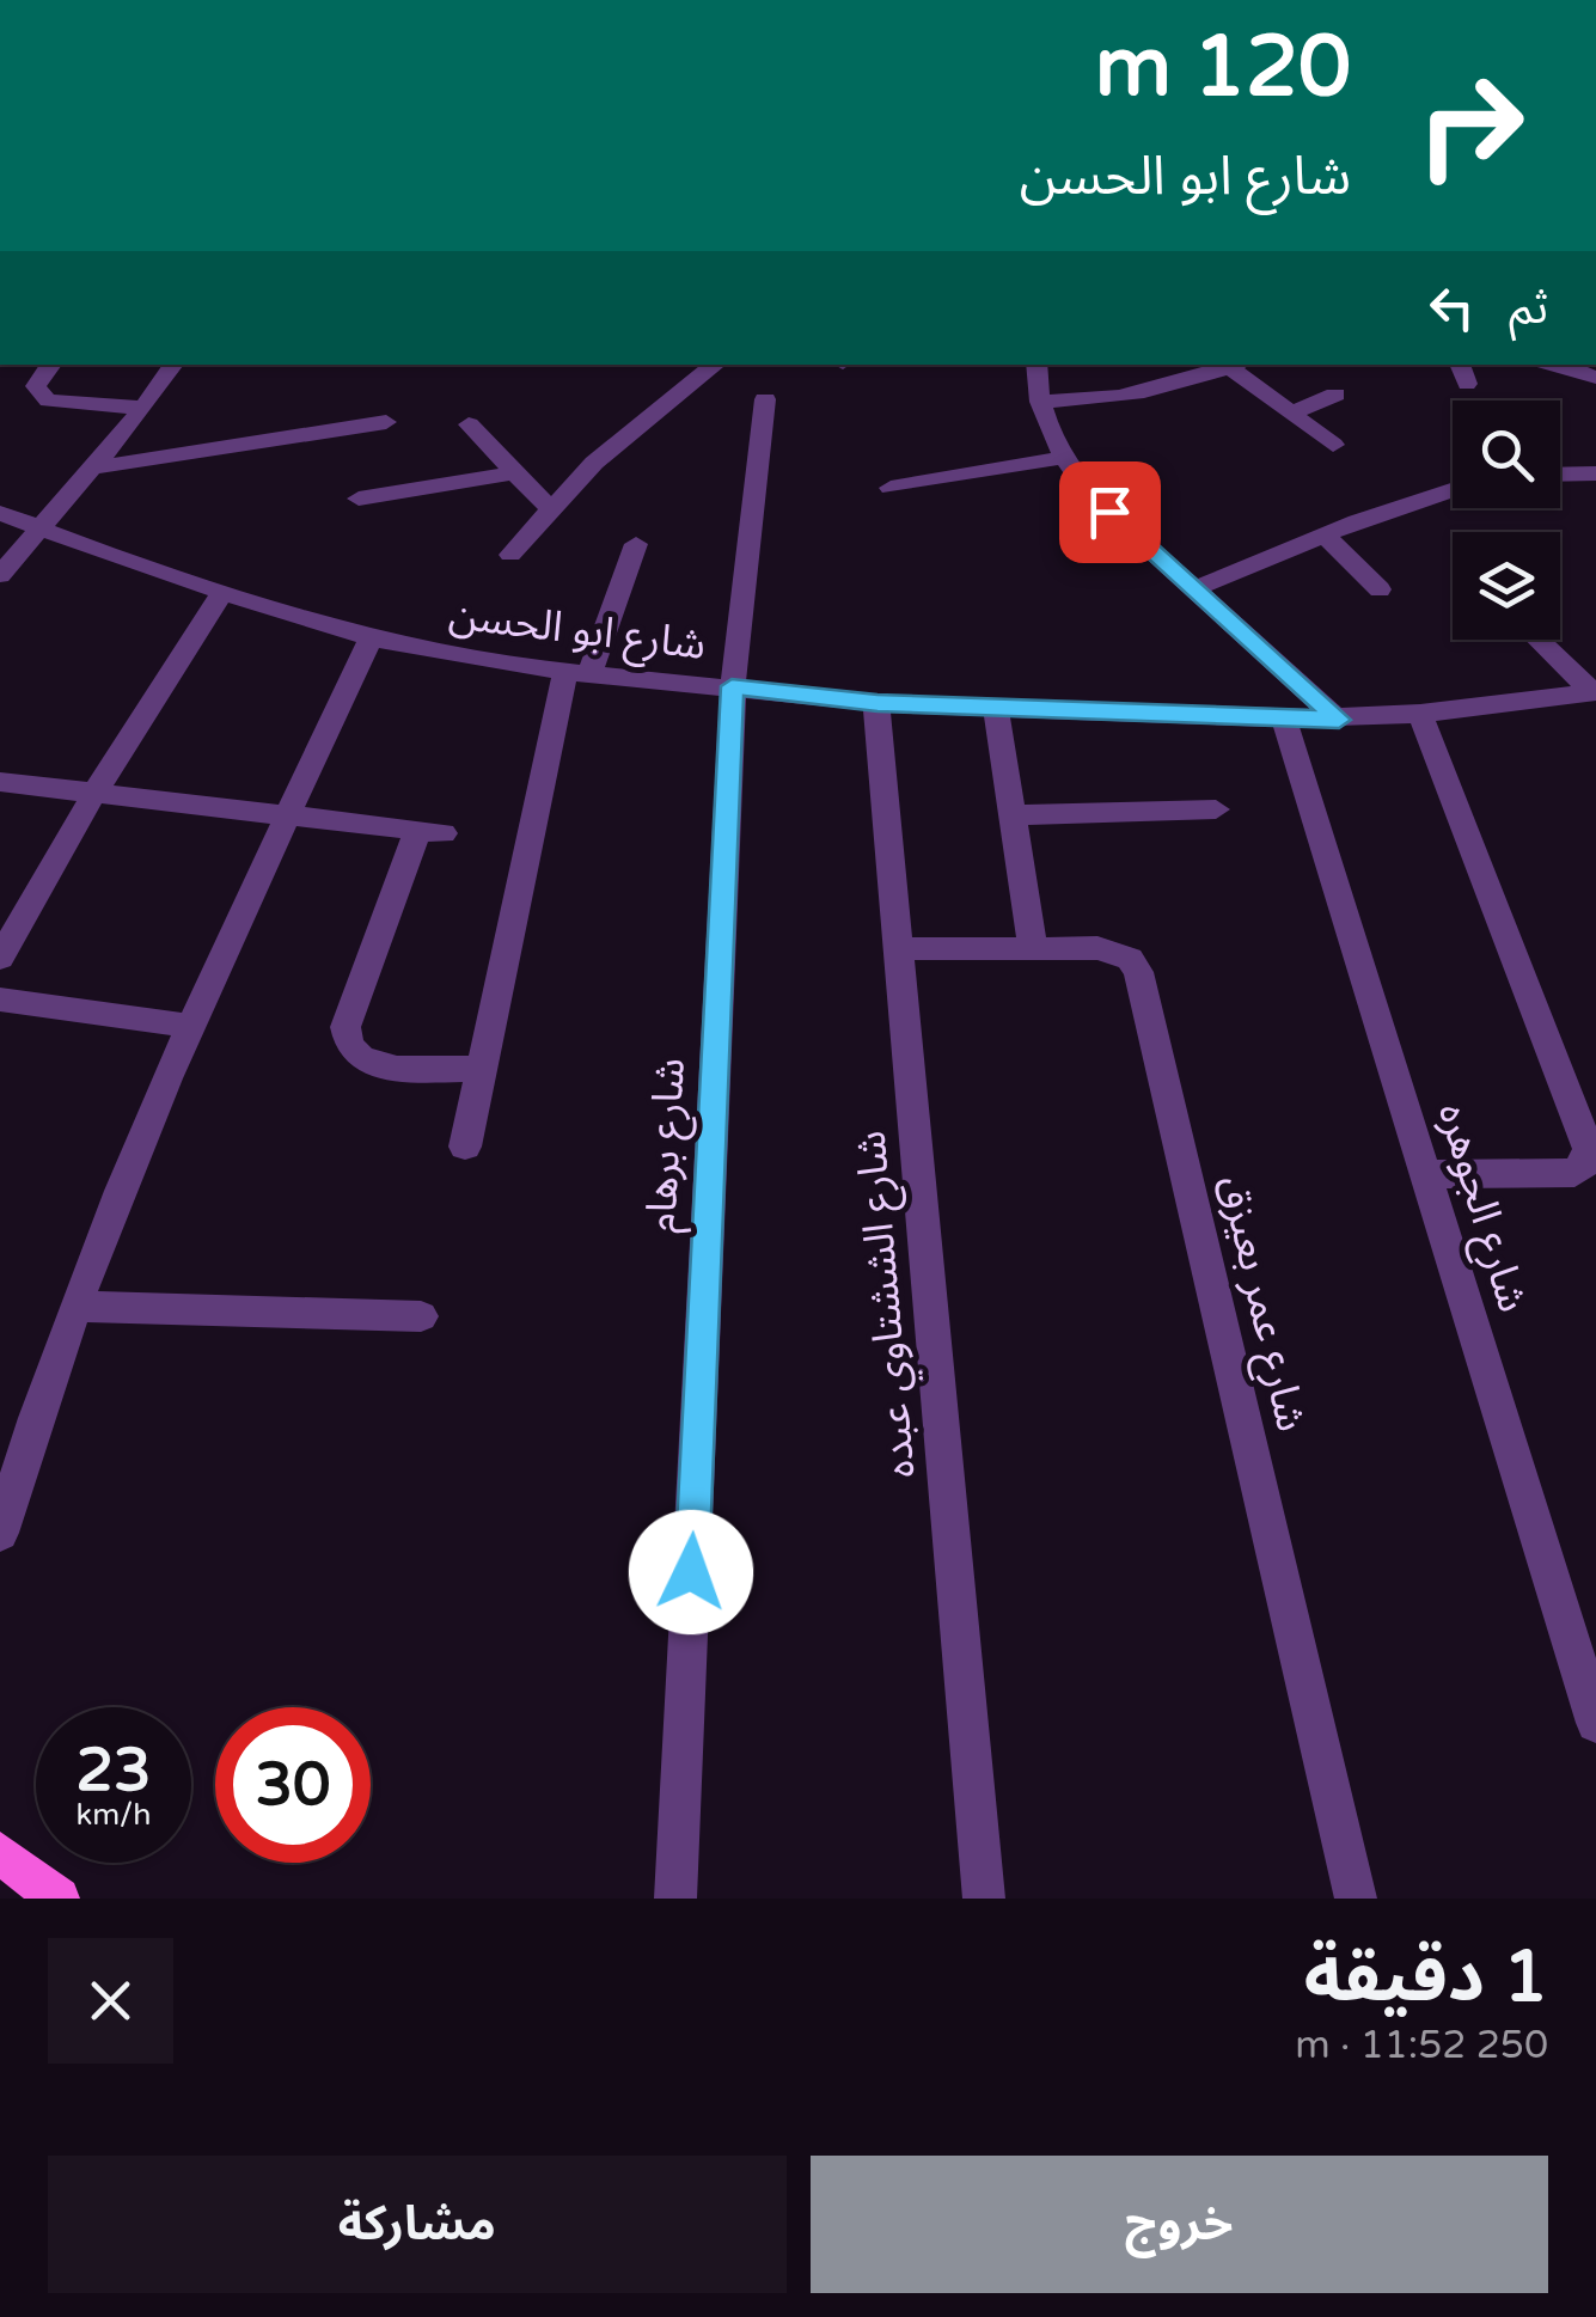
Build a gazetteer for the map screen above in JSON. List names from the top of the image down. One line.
{"streets":{"street":["شارع ابو الحسن","شارع برهام","شارع الجوهره","شارع عمر بعيزق","شارع الششتاوي عبده"]},"crossings":[["شارع ابو الحسن","شارع برهام"],["شارع ابو الحسن","شارع الجوهره"],["شارع ابو الحسن","شارع الششتاوي عبده"],["شارع عمر بعيزق","شارع الششتاوي عبده"]],"page":{"turn":["120 m","شارع ابو الحسن"],"then":"ثم","speed":"23 km/h","limit":"30","heading":["1 دقيقة","250 m · 11:52"],"buttons":["خروج","مشاركة"]}}
